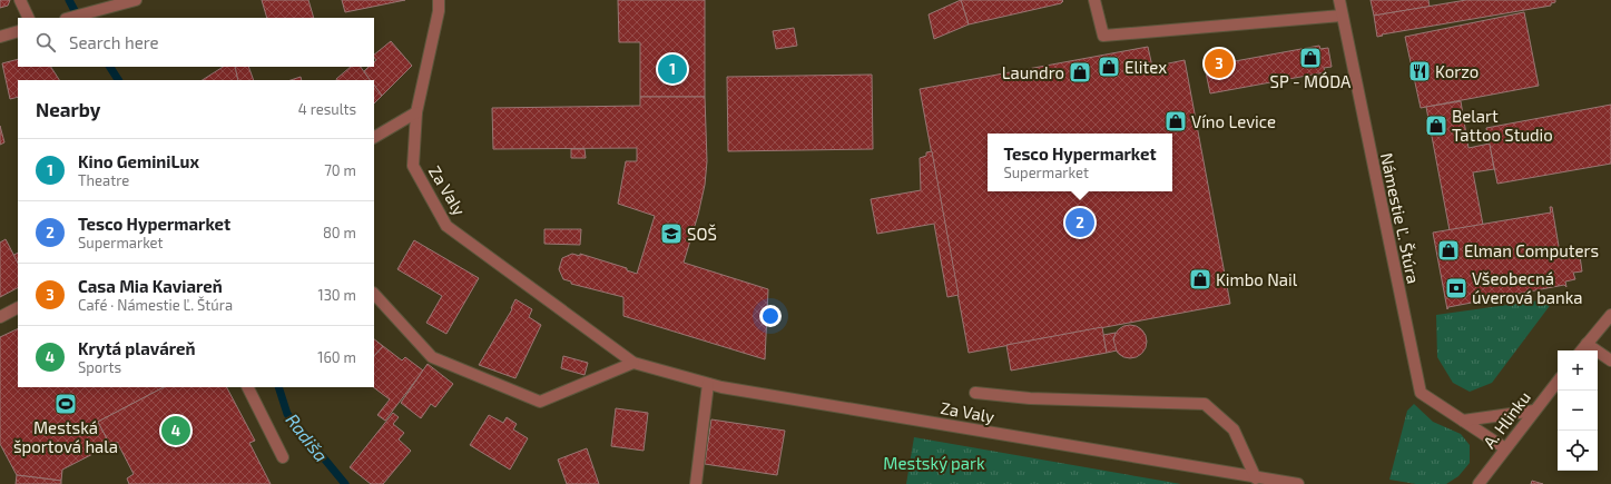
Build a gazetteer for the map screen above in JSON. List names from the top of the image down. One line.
{"streets":{"street":["Za Valy","Námestie Ľ. Štúra","A. Hlinku"]},"crossings":[["Námestie Ľ. Štúra","A. Hlinku"]],"water":["Radiša"],"parks":["Mestský park"],"places":{"shop":["SP - MÓDA","Elitex","Laundro","Víno Levice","Belart Tattoo Studio","Elman Computers","Kimbo Nail"],"restaurant":["Korzo"],"school or university":["SOŠ"],"bank":["Všeobecná úverová banka"],"sports":["Mestská športová hala"]},"page":{"search":"Search here","pins":["3","1","2","4"],"heading":["Nearby","4 results"],"popup":["Tesco Hypermarket","Supermarket"],"list":[{"mark":"1","name":"Kino GeminiLux","note":"Theatre","value":"70 m"},{"mark":"2","name":"Tesco Hypermarket","note":"Supermarket","value":"80 m"},{"mark":"3","name":"Casa Mia Kaviareň","note":"Café · Námestie Ľ. Štúra","value":"130 m"},{"mark":"4","name":"Krytá plaváreň","note":"Sports","value":"160 m"}],"map_buttons":["+","−"]}}
